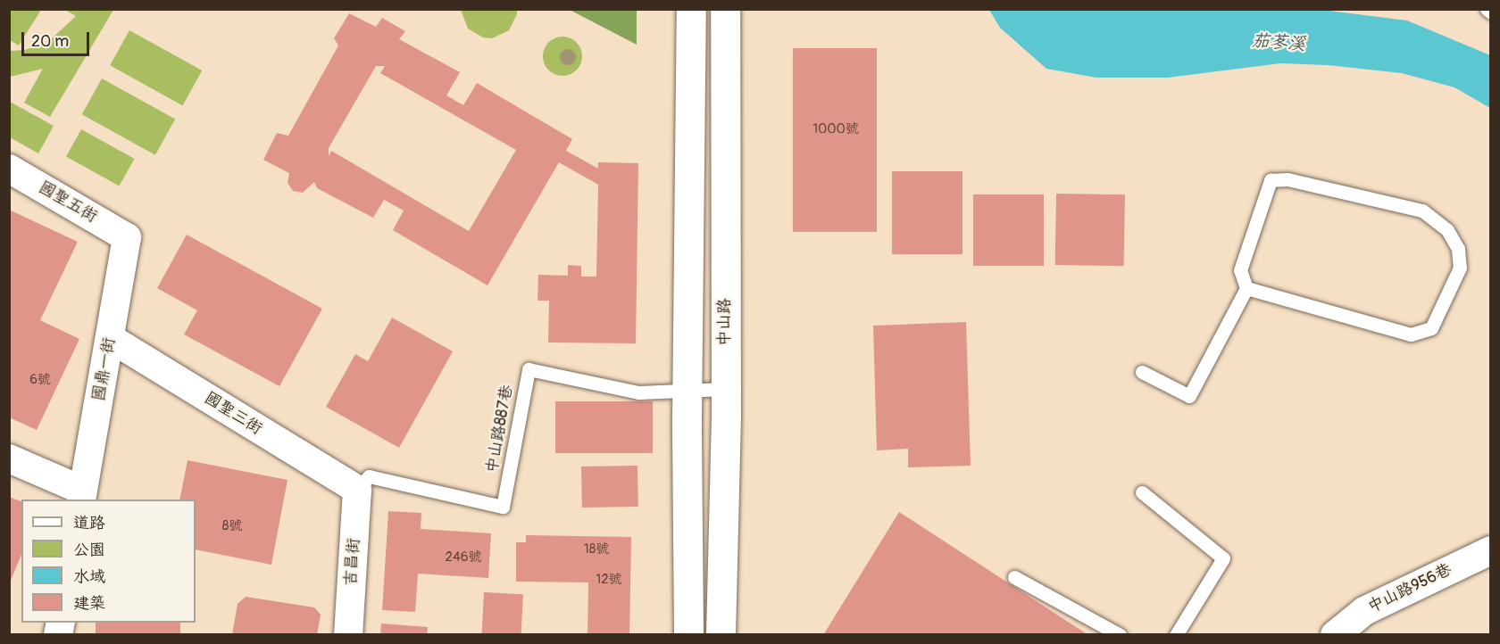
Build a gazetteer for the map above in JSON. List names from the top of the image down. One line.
{"streets":{"main road":["中山路"],"street":["國聖五街","國鼎一街","國聖三街","吉昌街","中山路956巷"],"lane":["中山路887巷"]},"crossings":[["國聖五街","國鼎一街"],["中山路","中山路887巷"],["國鼎一街","國聖三街"],["國聖三街","中山路887巷"],["國聖三街","吉昌街"],["中山路887巷","吉昌街"]],"water":["茄苳溪"],"house_numbers":["1000號","6號","8號","18號","246號","12號"],"legend":["道路","公園","水域","建築"],"scale_bar":"20 m"}
